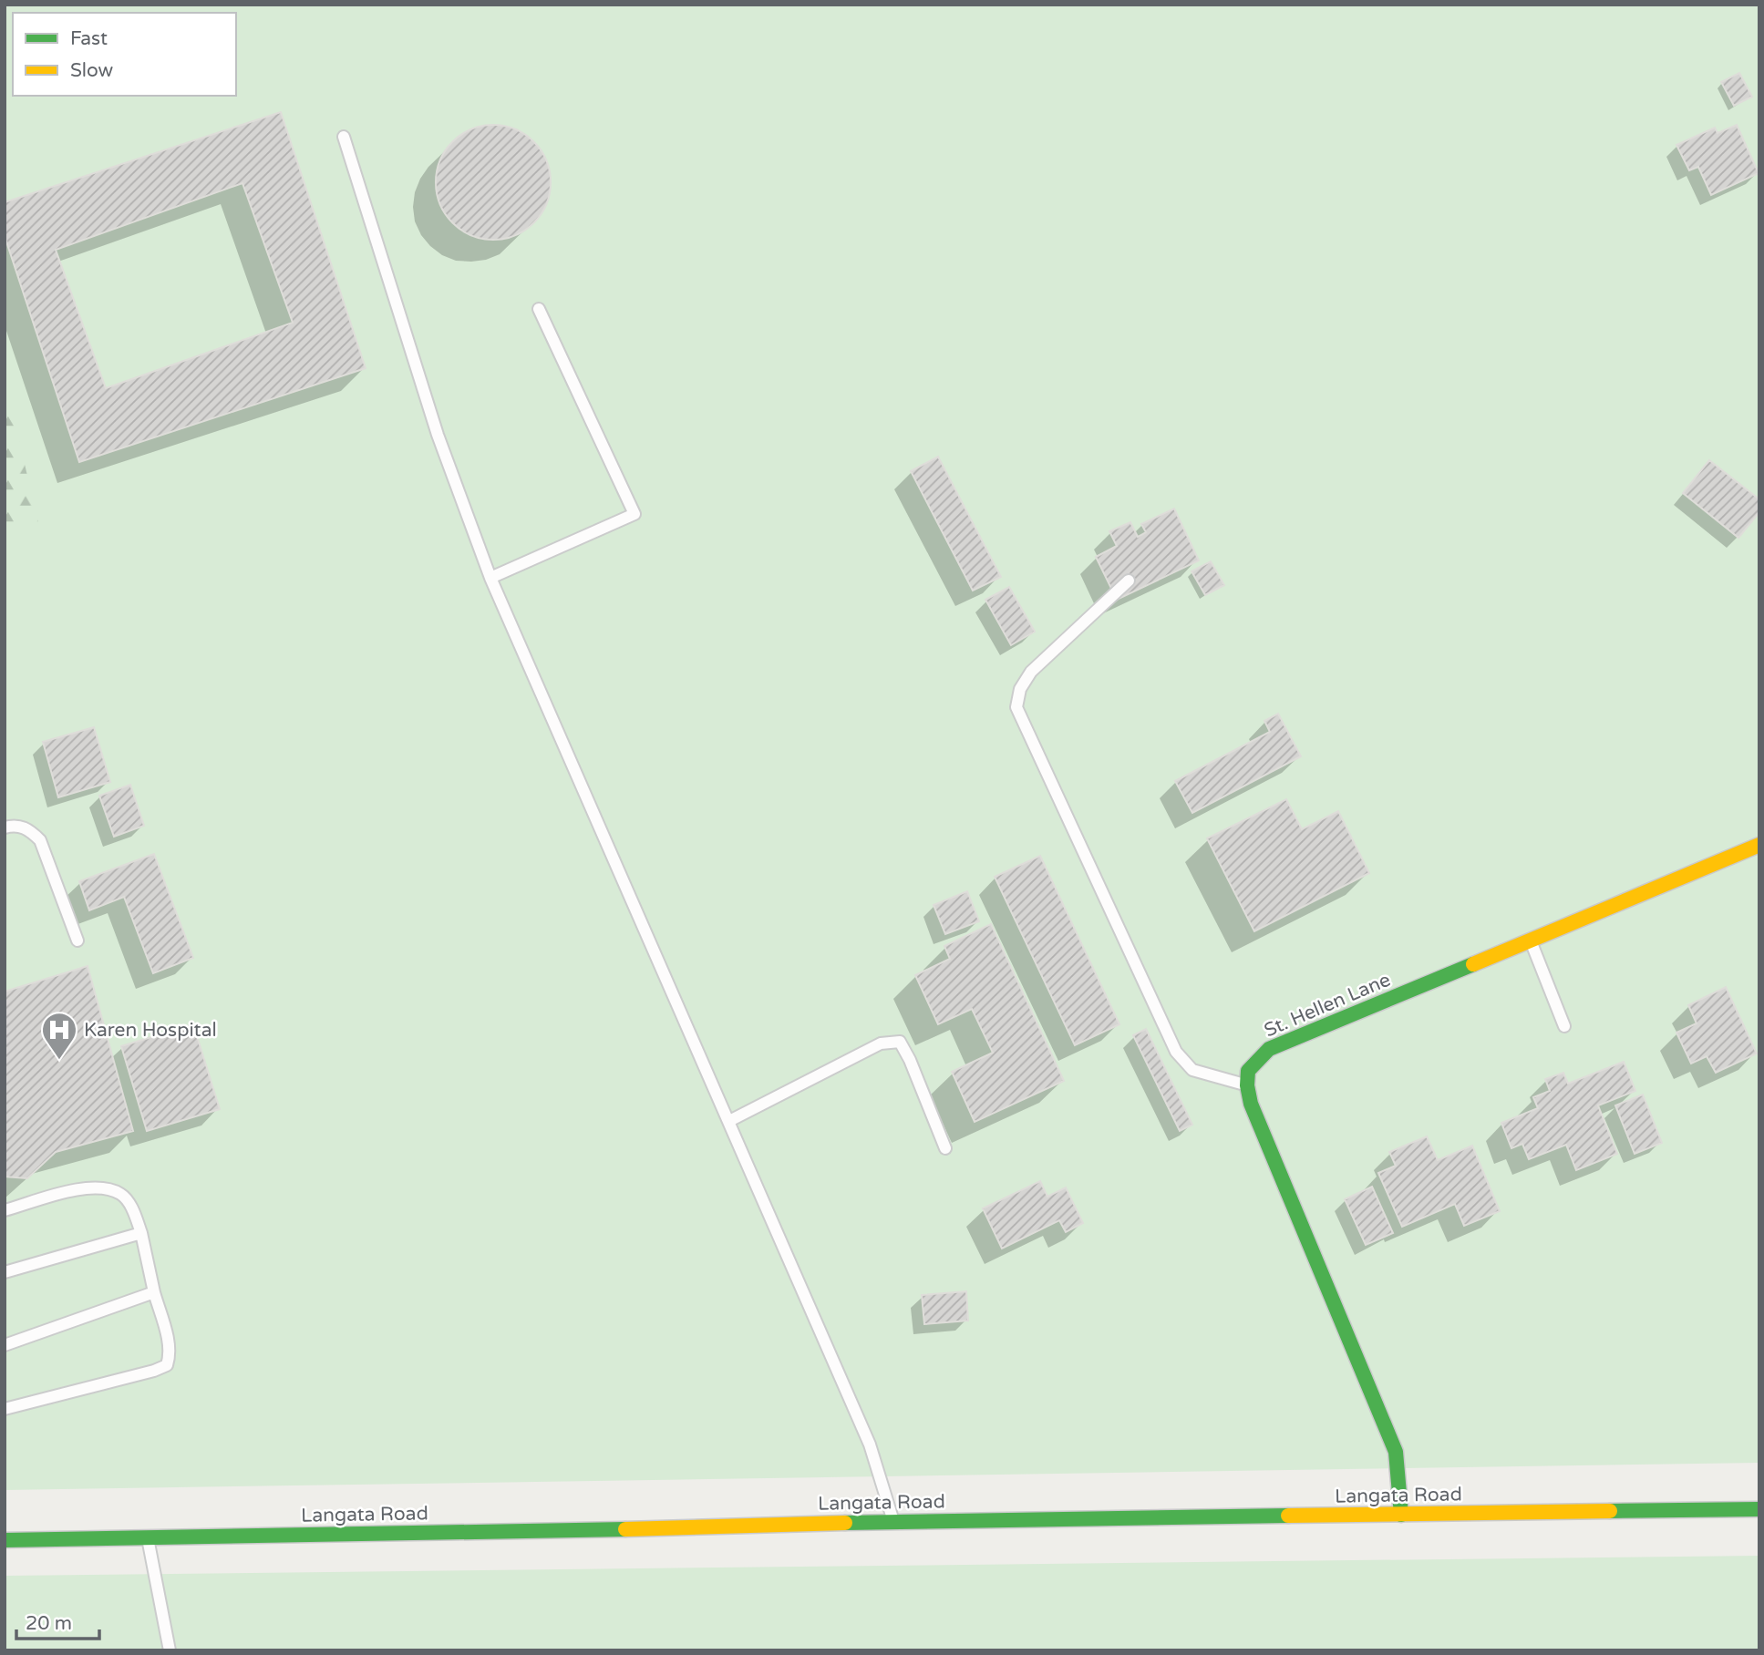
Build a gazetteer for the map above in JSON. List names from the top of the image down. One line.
{"streets":{"main road":["St. Hellen Lane","Langata Road"]},"places":{"hospital":["Karen Hospital"]},"legend":["Fast","Slow"],"scale_bar":"20 m"}
